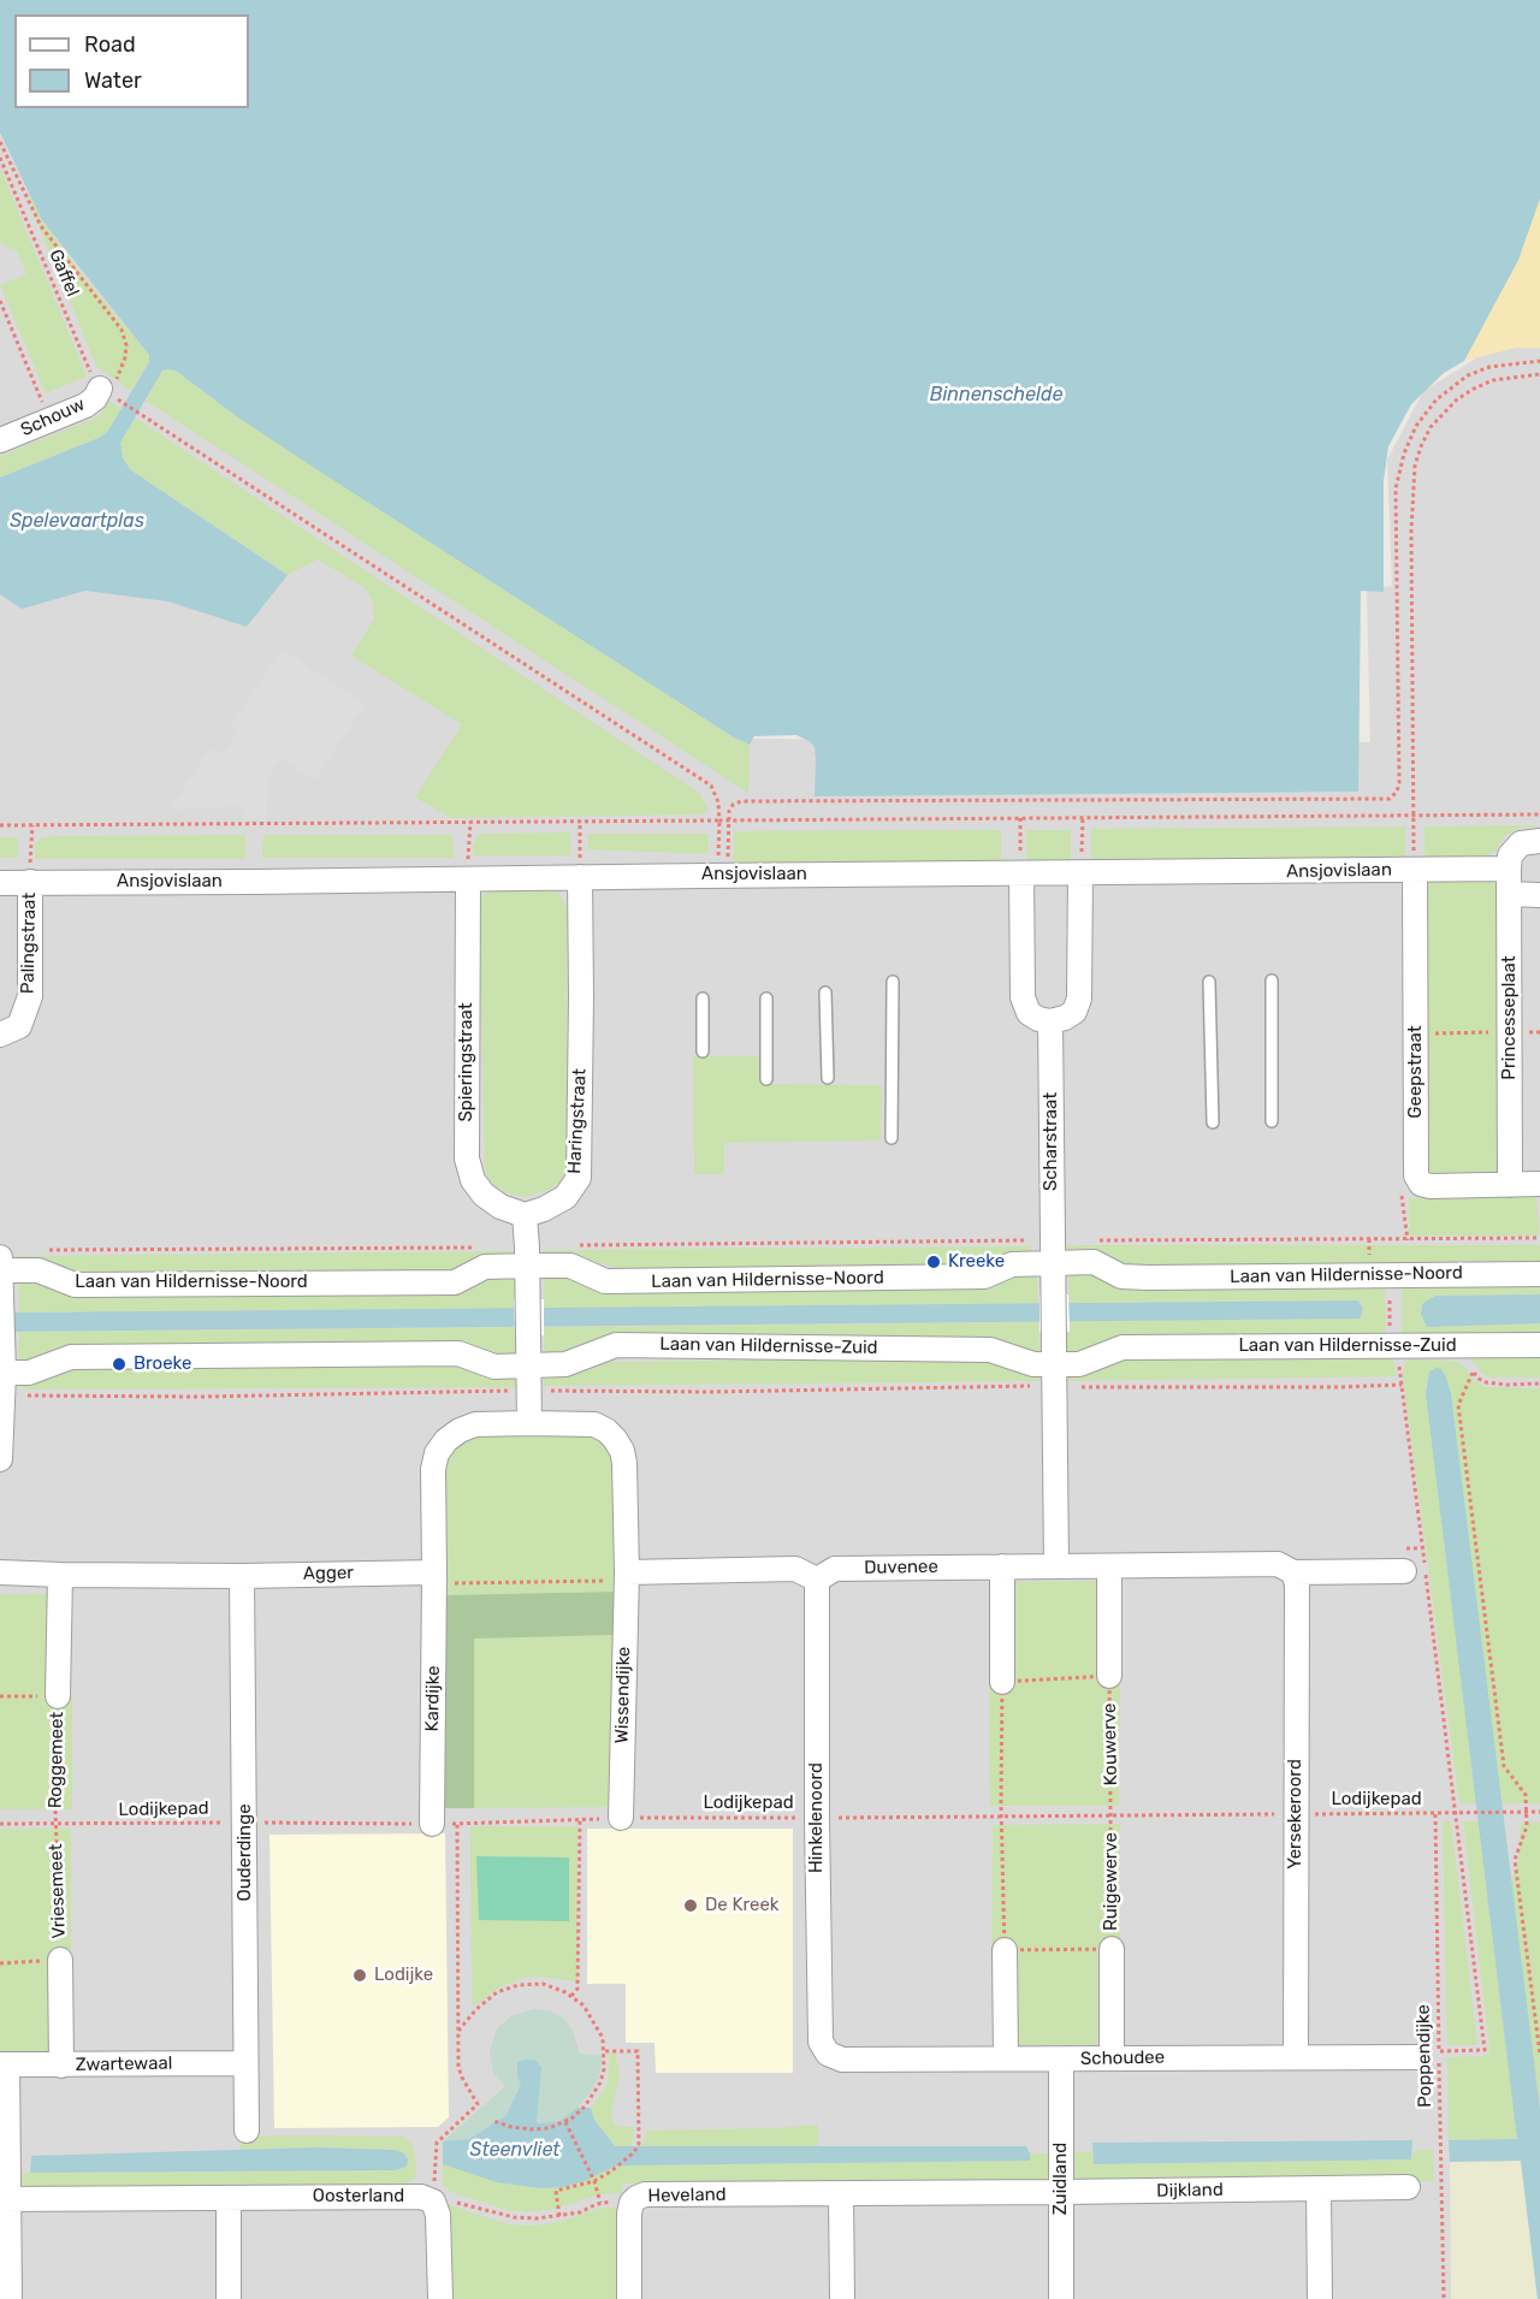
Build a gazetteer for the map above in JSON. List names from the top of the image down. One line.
{"streets":{"street":["Schouw","Ansjovislaan","Palingstraat","Princesseplaat","Spieringstraat","Geepstraat","Haringstraat","Scharstraat","Laan van Hildernisse-Noord","Laan van Hildernisse-Zuid","Duvenee","Agger","Wissendijke","Kardijke","Roggemeet","Yersekeroord","Hinkelenoord","Ouderdinge","Ruigewerve","Vriesemeet","Schoudee","Zwartewaal","Zuidland","Dijkland","Heveland","Oosterland"],"path":["Gaffel","Kouwerve","Lodijkepad","Poppendijke"]},"crossings":[["Gaffel","Schouw"],["Ansjovislaan","Palingstraat"],["Ansjovislaan","Princesseplaat"],["Ansjovislaan","Spieringstraat"],["Ansjovislaan","Geepstraat"],["Ansjovislaan","Haringstraat"],["Spieringstraat","Haringstraat"],["Scharstraat","Laan van Hildernisse-Noord"],["Duvenee","Yersekeroord"],["Duvenee","Hinkelenoord"],["Agger","Kardijke"],["Agger","Roggemeet"],["Agger","Ouderdinge"],["Wissendijke","Lodijkepad"],["Kardijke","Lodijkepad"],["Kouwerve","Lodijkepad"],["Kouwerve","Ruigewerve"],["Roggemeet","Lodijkepad"],["Roggemeet","Vriesemeet"],["Lodijkepad","Yersekeroord"],["Lodijkepad","Hinkelenoord"],["Lodijkepad","Ouderdinge"],["Lodijkepad","Ruigewerve"],["Lodijkepad","Vriesemeet"],["Lodijkepad","Poppendijke"],["Yersekeroord","Schoudee"],["Hinkelenoord","Schoudee"],["Ouderdinge","Zwartewaal"],["Ruigewerve","Schoudee"],["Vriesemeet","Zwartewaal"],["Poppendijke","Schoudee"],["Schoudee","Zuidland"],["Zuidland","Dijkland"],["Zuidland","Heveland"],["Dijkland","Heveland"]],"water":["Binnenschelde","Spelevaartplas","Steenvliet"],"places":["Kreeke","Broeke","De Kreek","Lodijke"],"legend":["Road","Water"]}
